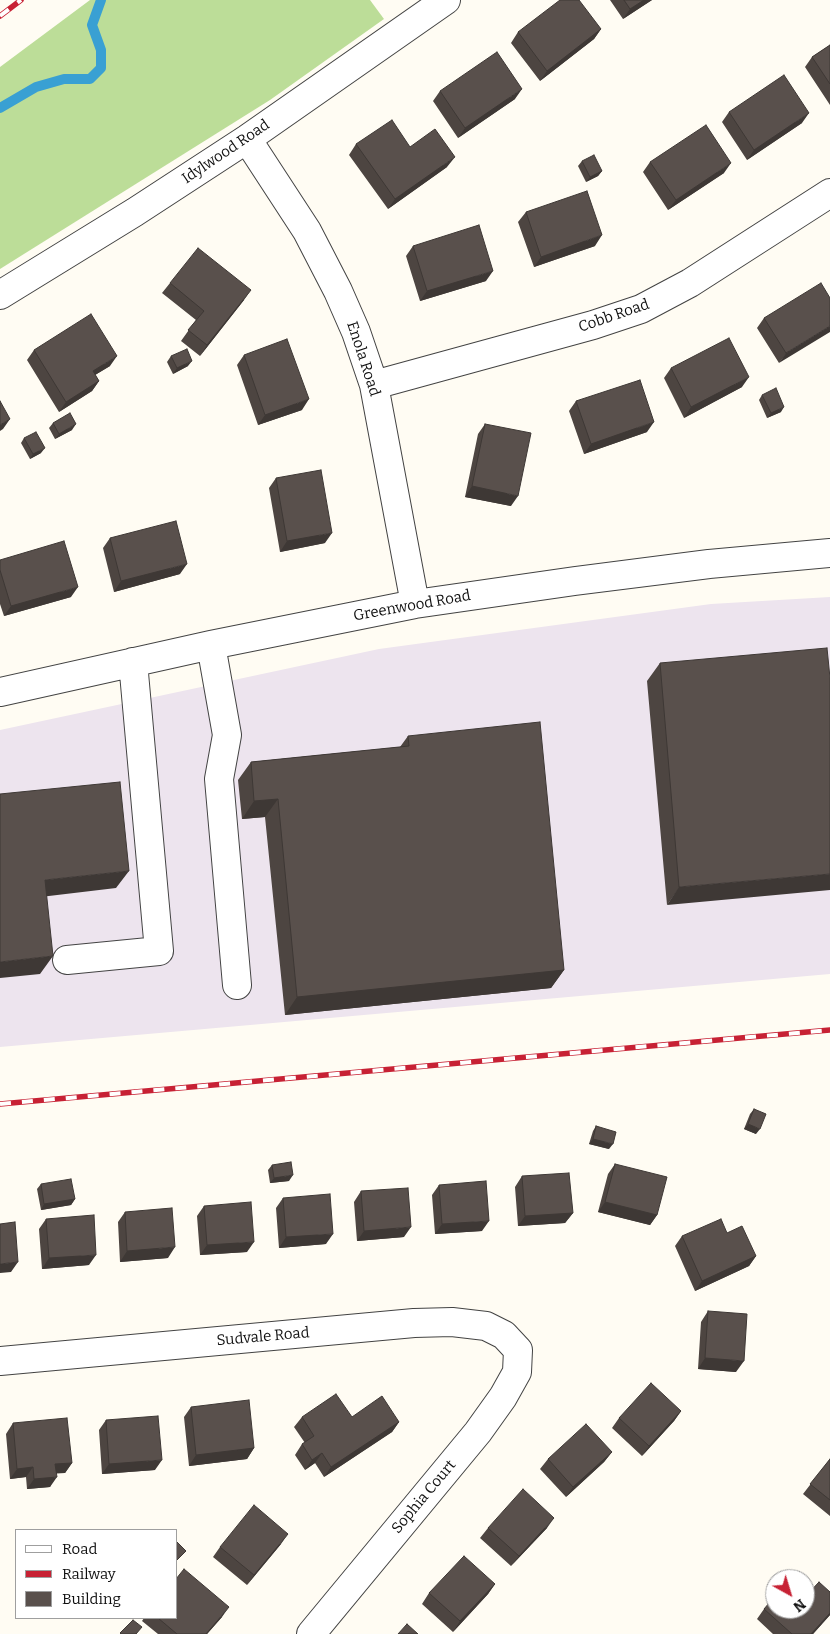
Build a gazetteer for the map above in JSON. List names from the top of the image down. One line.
{"streets":{"street":["Idylwood Road","Cobb Road","Enola Road","Greenwood Road","Sudvale Road","Sophia Court"]},"crossings":[["Idylwood Road","Enola Road"],["Cobb Road","Enola Road"],["Enola Road","Greenwood Road"],["Sudvale Road","Sophia Court"]],"legend":["Road","Railway","Building"],"north":"bottom right"}
